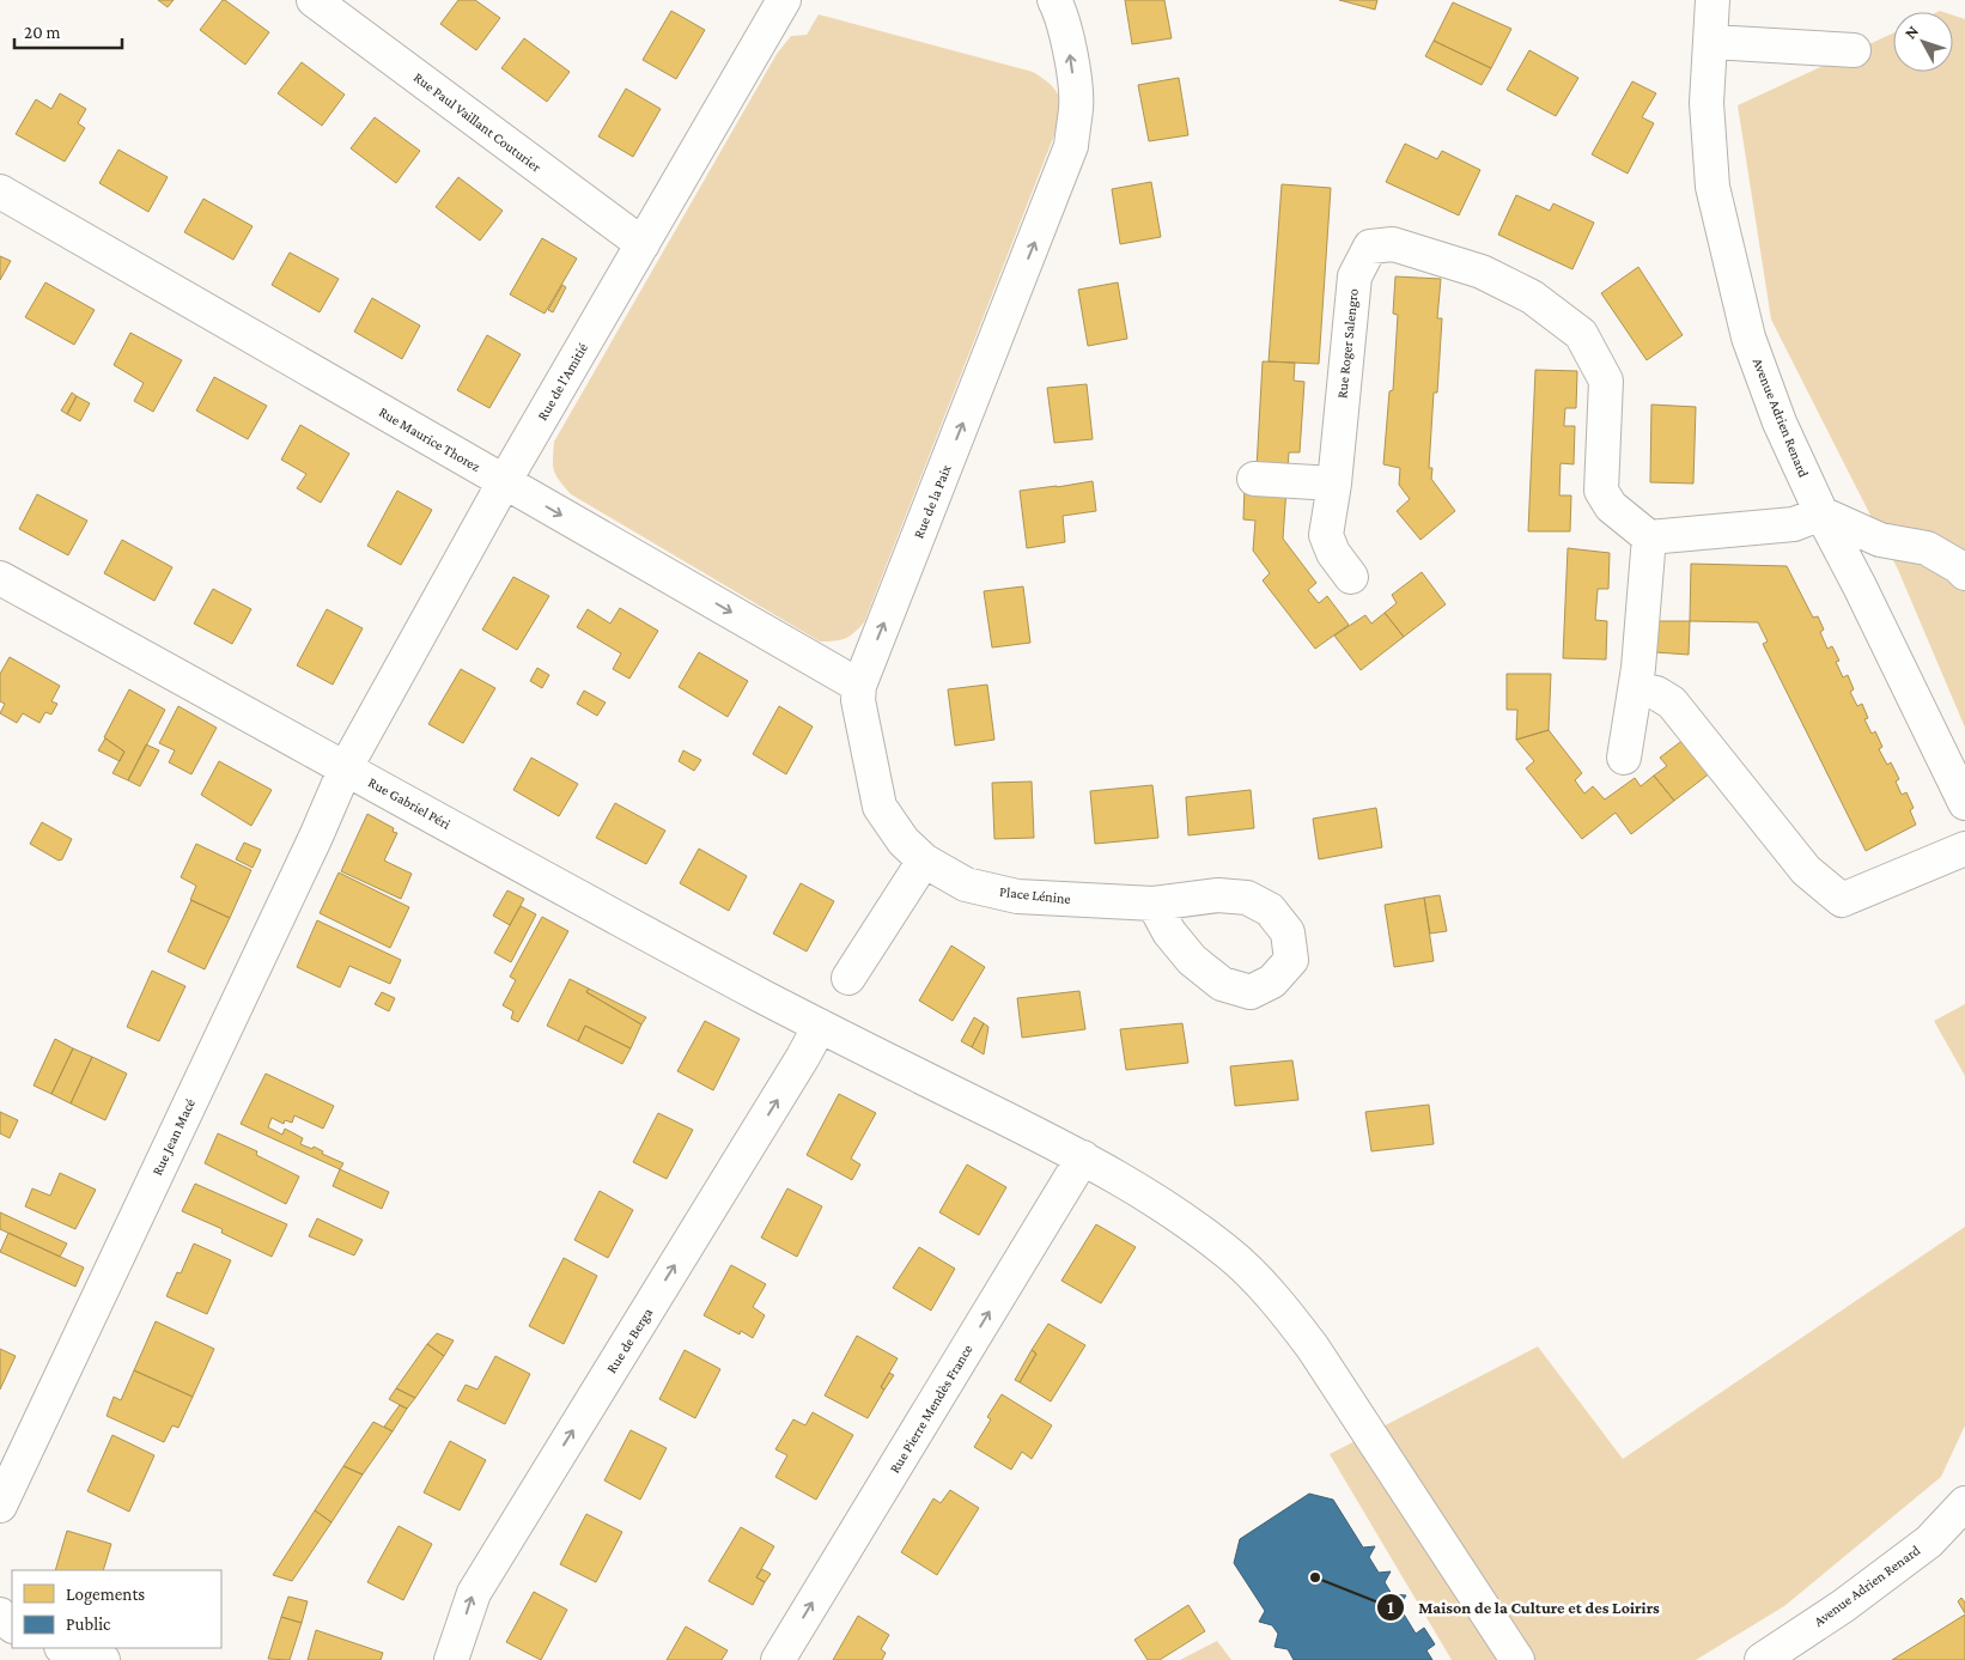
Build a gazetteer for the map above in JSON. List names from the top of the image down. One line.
{"streets":{"street":["Rue Paul Vaillant Couturier","Rue Roger Salengro","Rue de l'Amitié","Avenue Adrien Renard","Rue Maurice Thorez","Rue de la Paix","Rue Gabriel Péri","Place Lénine","Rue Jean Macé","Rue de Berga","Rue Pierre Mendès France"]},"crossings":[["Rue Paul Vaillant Couturier","Rue de l'Amitié"],["Rue de l'Amitié","Rue Maurice Thorez"],["Rue de l'Amitié","Rue Gabriel Péri"],["Rue de l'Amitié","Rue Jean Macé"],["Rue Maurice Thorez","Rue de la Paix"],["Rue de la Paix","Place Lénine"],["Rue Gabriel Péri","Rue Jean Macé"],["Rue Gabriel Péri","Rue de Berga"],["Rue Gabriel Péri","Rue Pierre Mendès France"]],"one_way":["Rue Maurice Thorez","Rue de la Paix","Rue de Berga","Rue Pierre Mendès France"],"places":["Maison de la Culture et des Loirirs"],"legend":["Logements","Public"],"scale_bar":"20 m","north":"top left"}
